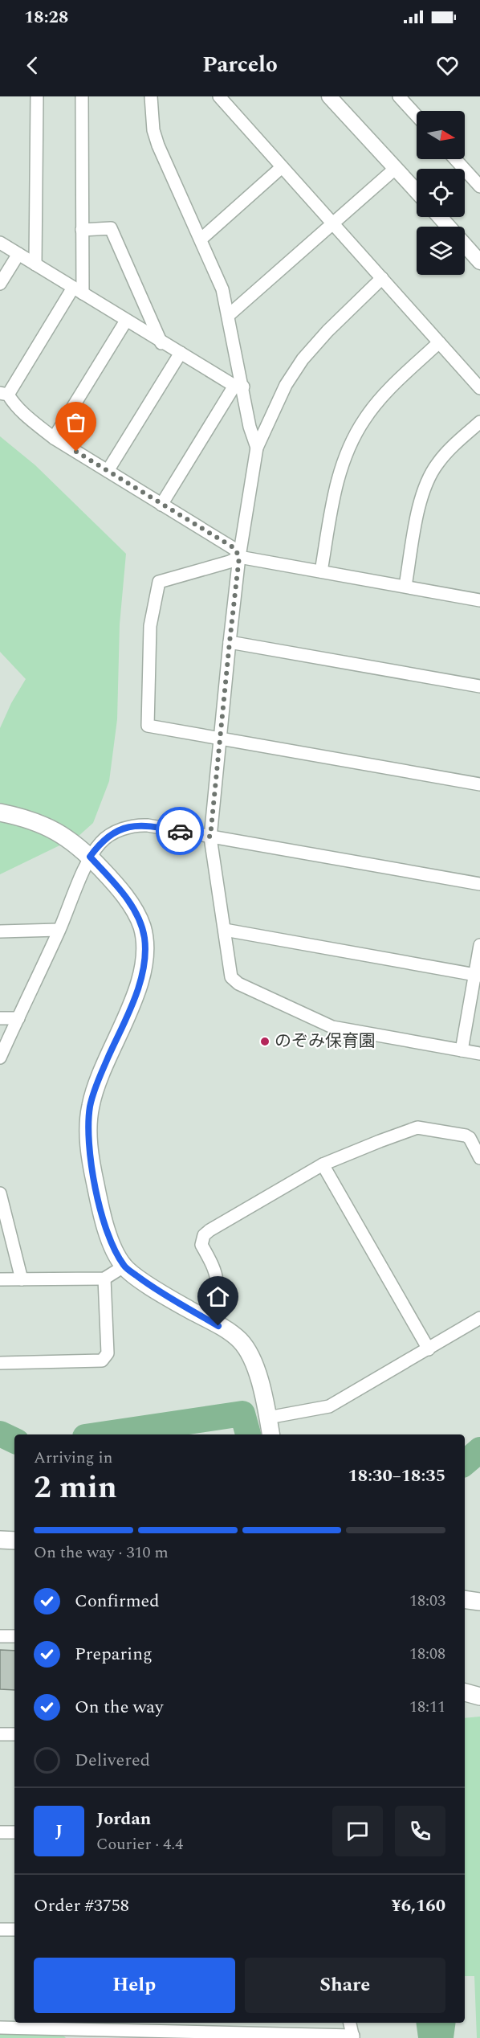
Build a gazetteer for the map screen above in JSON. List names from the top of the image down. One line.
{"places":["のぞみ保育園"],"north":"right","page":{"status":"18:28","header":"Parcelo","heading":["2 min","Arriving in","18:30–18:35"],"panel":["Jordan","Courier · 4.4","Order #3758","¥6,160"],"bar":"On the way · 310 m","list":[["Confirmed","18:03"],["Preparing","18:08"],["On the way","18:11"],"Delivered"],"round":"J","buttons":["Help","Share"]}}
